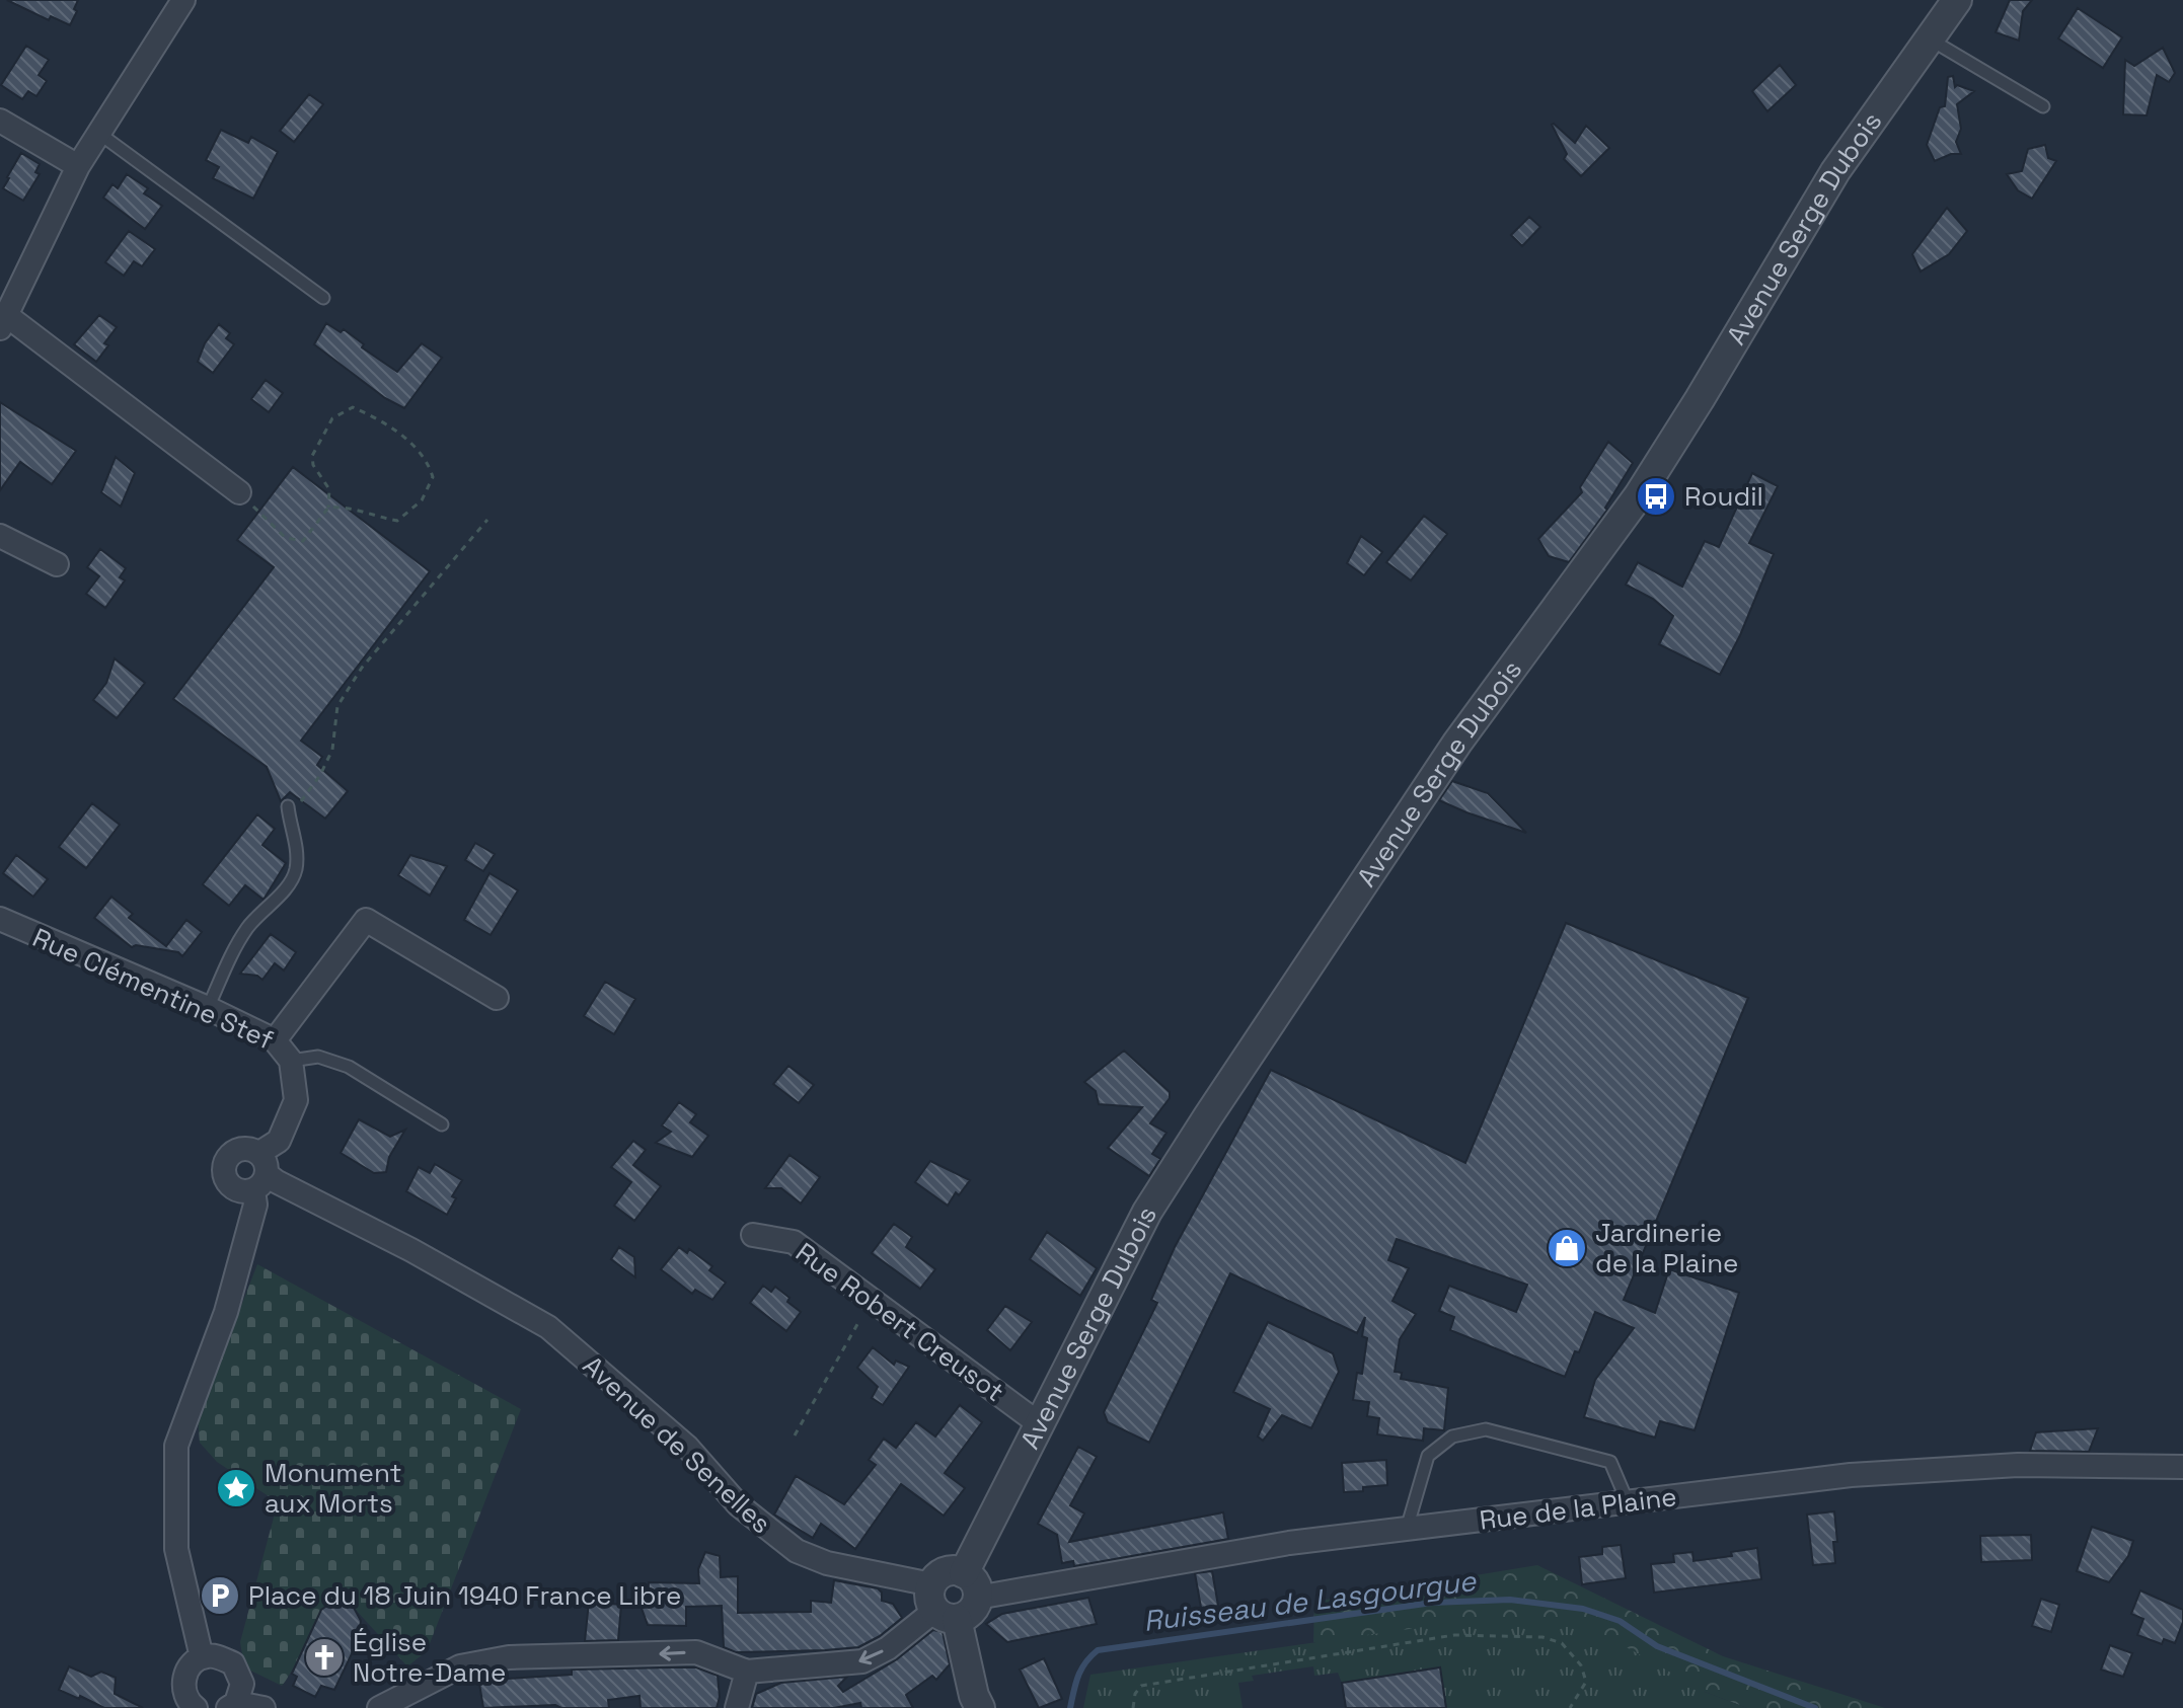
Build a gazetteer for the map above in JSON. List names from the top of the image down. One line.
{"streets":{"street":["Avenue Serge Dubois","Rue Clémentine Stef","Rue Robert Creusot","Avenue de Senelles","Rue de la Plaine"]},"crossings":[["Avenue Serge Dubois","Rue Robert Creusot"],["Avenue Serge Dubois","Avenue de Senelles"],["Avenue Serge Dubois","Rue de la Plaine"],["Rue Clémentine Stef","Avenue de Senelles"]],"water":["Ruisseau de Lasgourgue"],"places":{"bus stop":["Roudil"],"shop":["Jardinerie de la Plaine"],"place":["Monument aux Morts"],"parking":["Place du 18 Juin 1940 France Libre"],"church":["Église Notre-Dame"]}}
